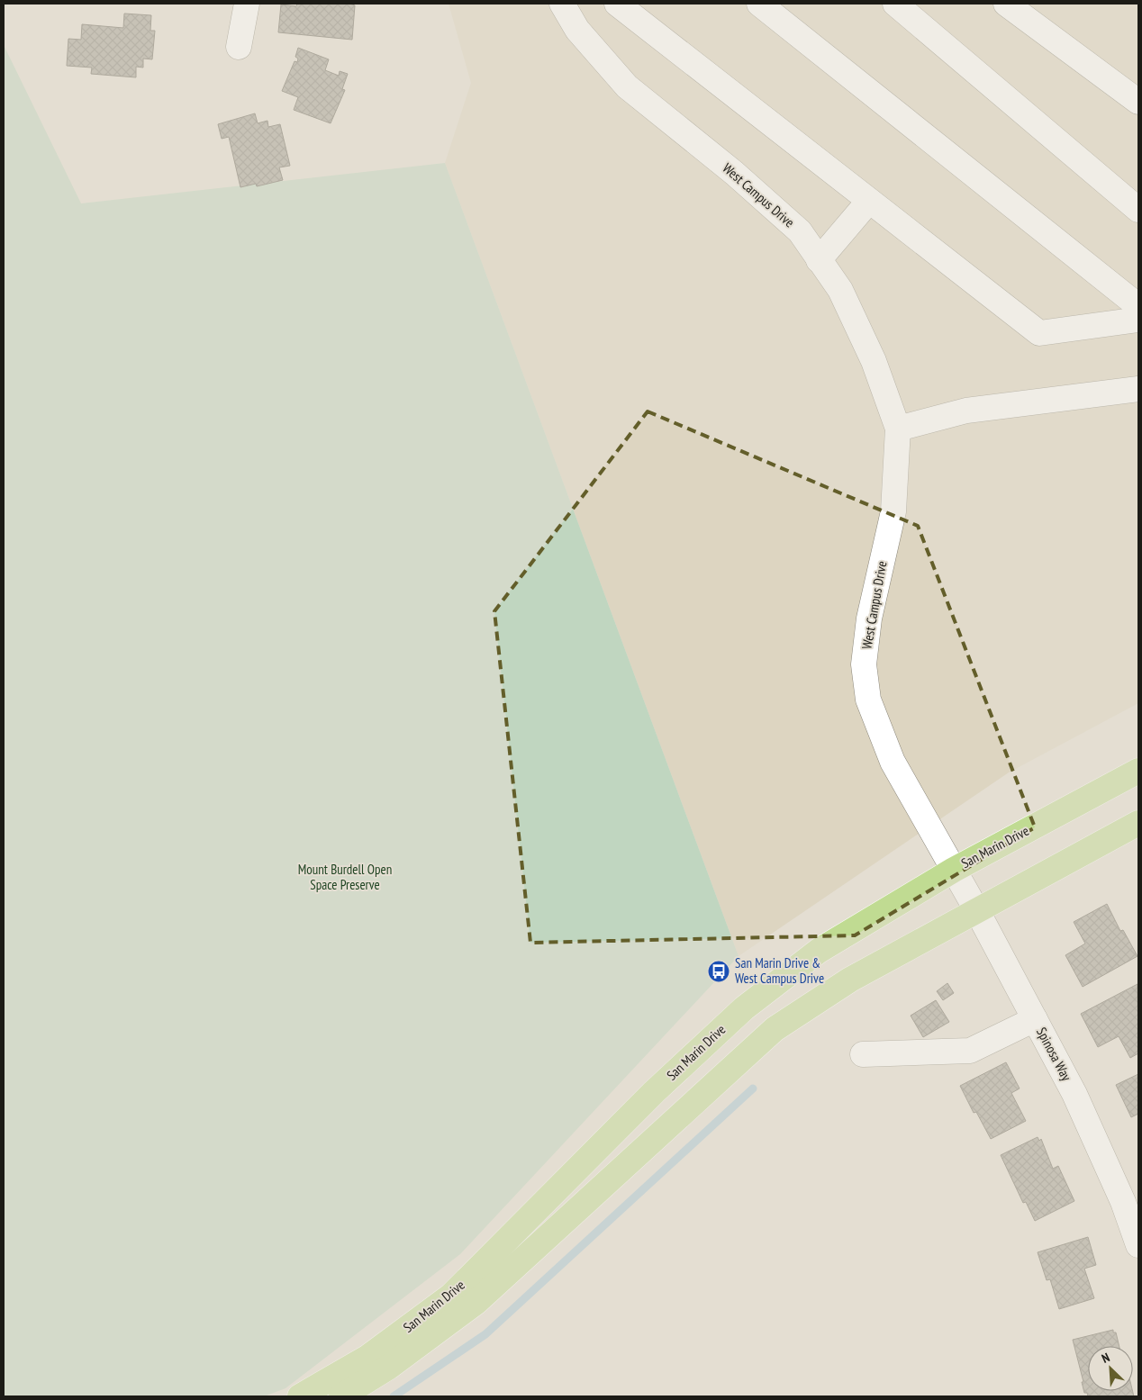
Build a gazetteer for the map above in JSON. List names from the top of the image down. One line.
{"streets":{"main road":["San Marin Drive"],"street":["West Campus Drive","Spinosa Way"]},"crossings":[["West Campus Drive","San Marin Drive"],["West Campus Drive","Spinosa Way"],["San Marin Drive","Spinosa Way"]],"parks":["Mount Burdell Open Space Preserve"],"places":{"bus stop":["San Marin Drive & West Campus Drive"]},"north":"top left"}
